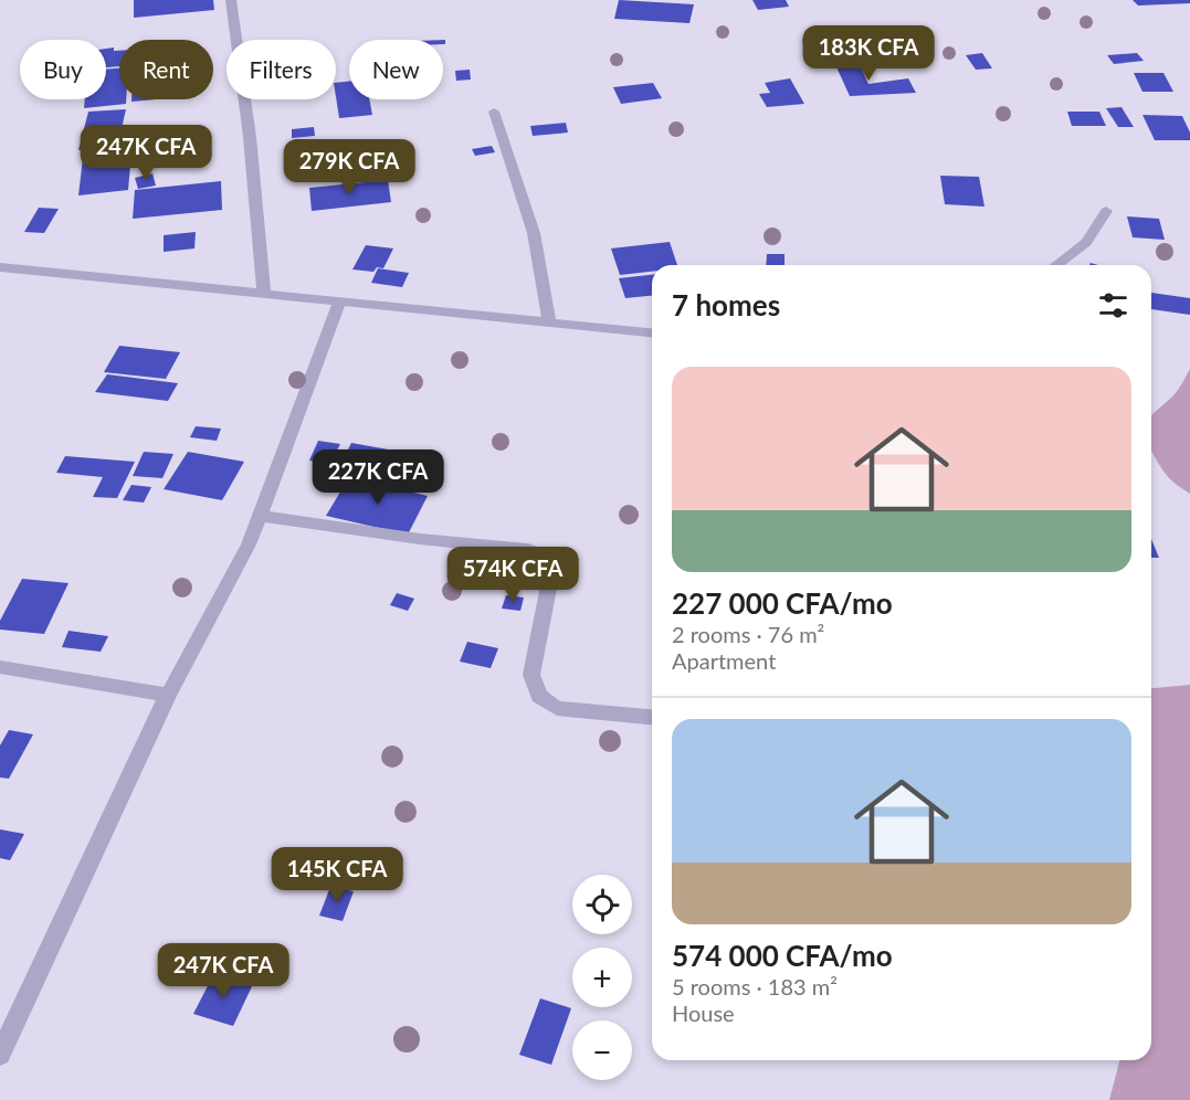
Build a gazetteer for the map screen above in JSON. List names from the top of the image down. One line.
{"page":{"price":["183K CFA","247K CFA","279K CFA","227K CFA","574K CFA","145K CFA","247K CFA"],"chip":["Buy","Rent","Filters","New"],"heading":"7 homes","list":[{"name":"227 000 CFA/mo","note":"2 rooms · 76 m² · Apartment"},{"name":"574 000 CFA/mo","note":"5 rooms · 183 m² · House"}],"map_buttons":["+","−"]}}
